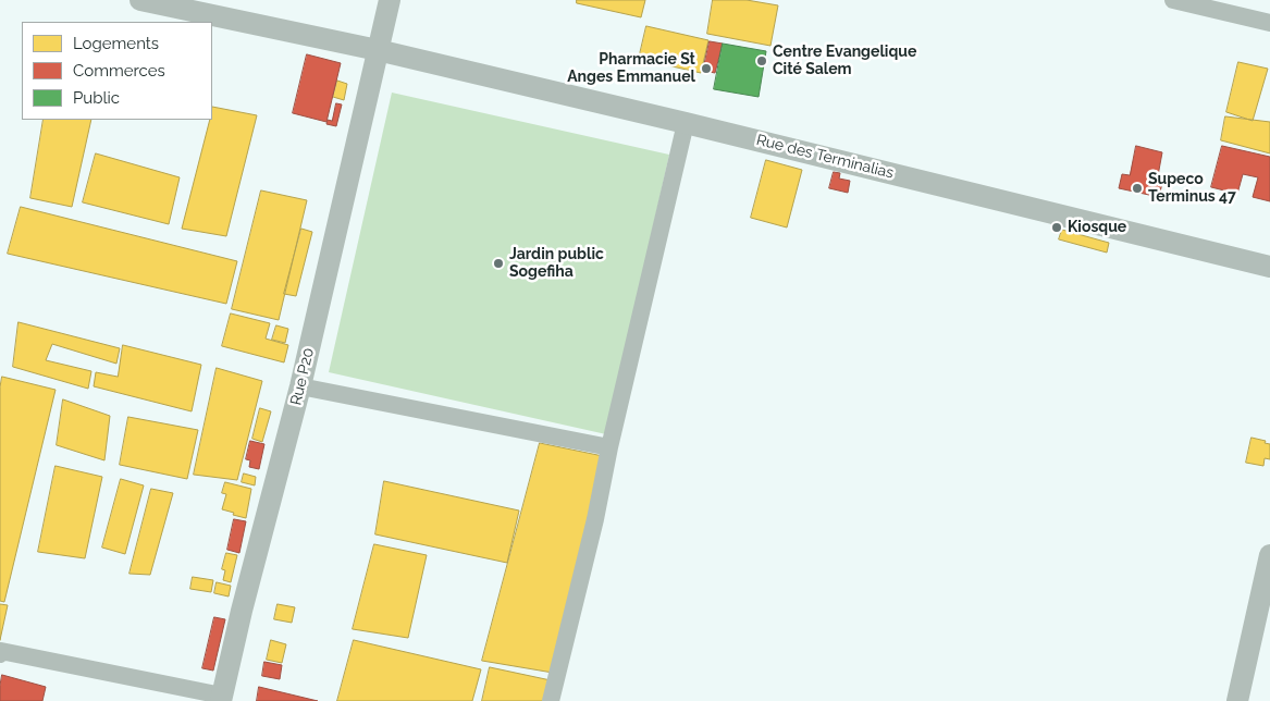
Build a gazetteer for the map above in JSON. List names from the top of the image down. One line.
{"streets":{"street":["Rue des Terminalias","Rue P20"]},"crossings":[["Rue des Terminalias","Rue P20"]],"places":["Centre Evangelique Cité Salem","Pharmacie St Anges Emmanuel","Supeco Terminus 47","Kiosque","Jardin public Sogefiha"],"legend":["Logements","Commerces","Public"]}
